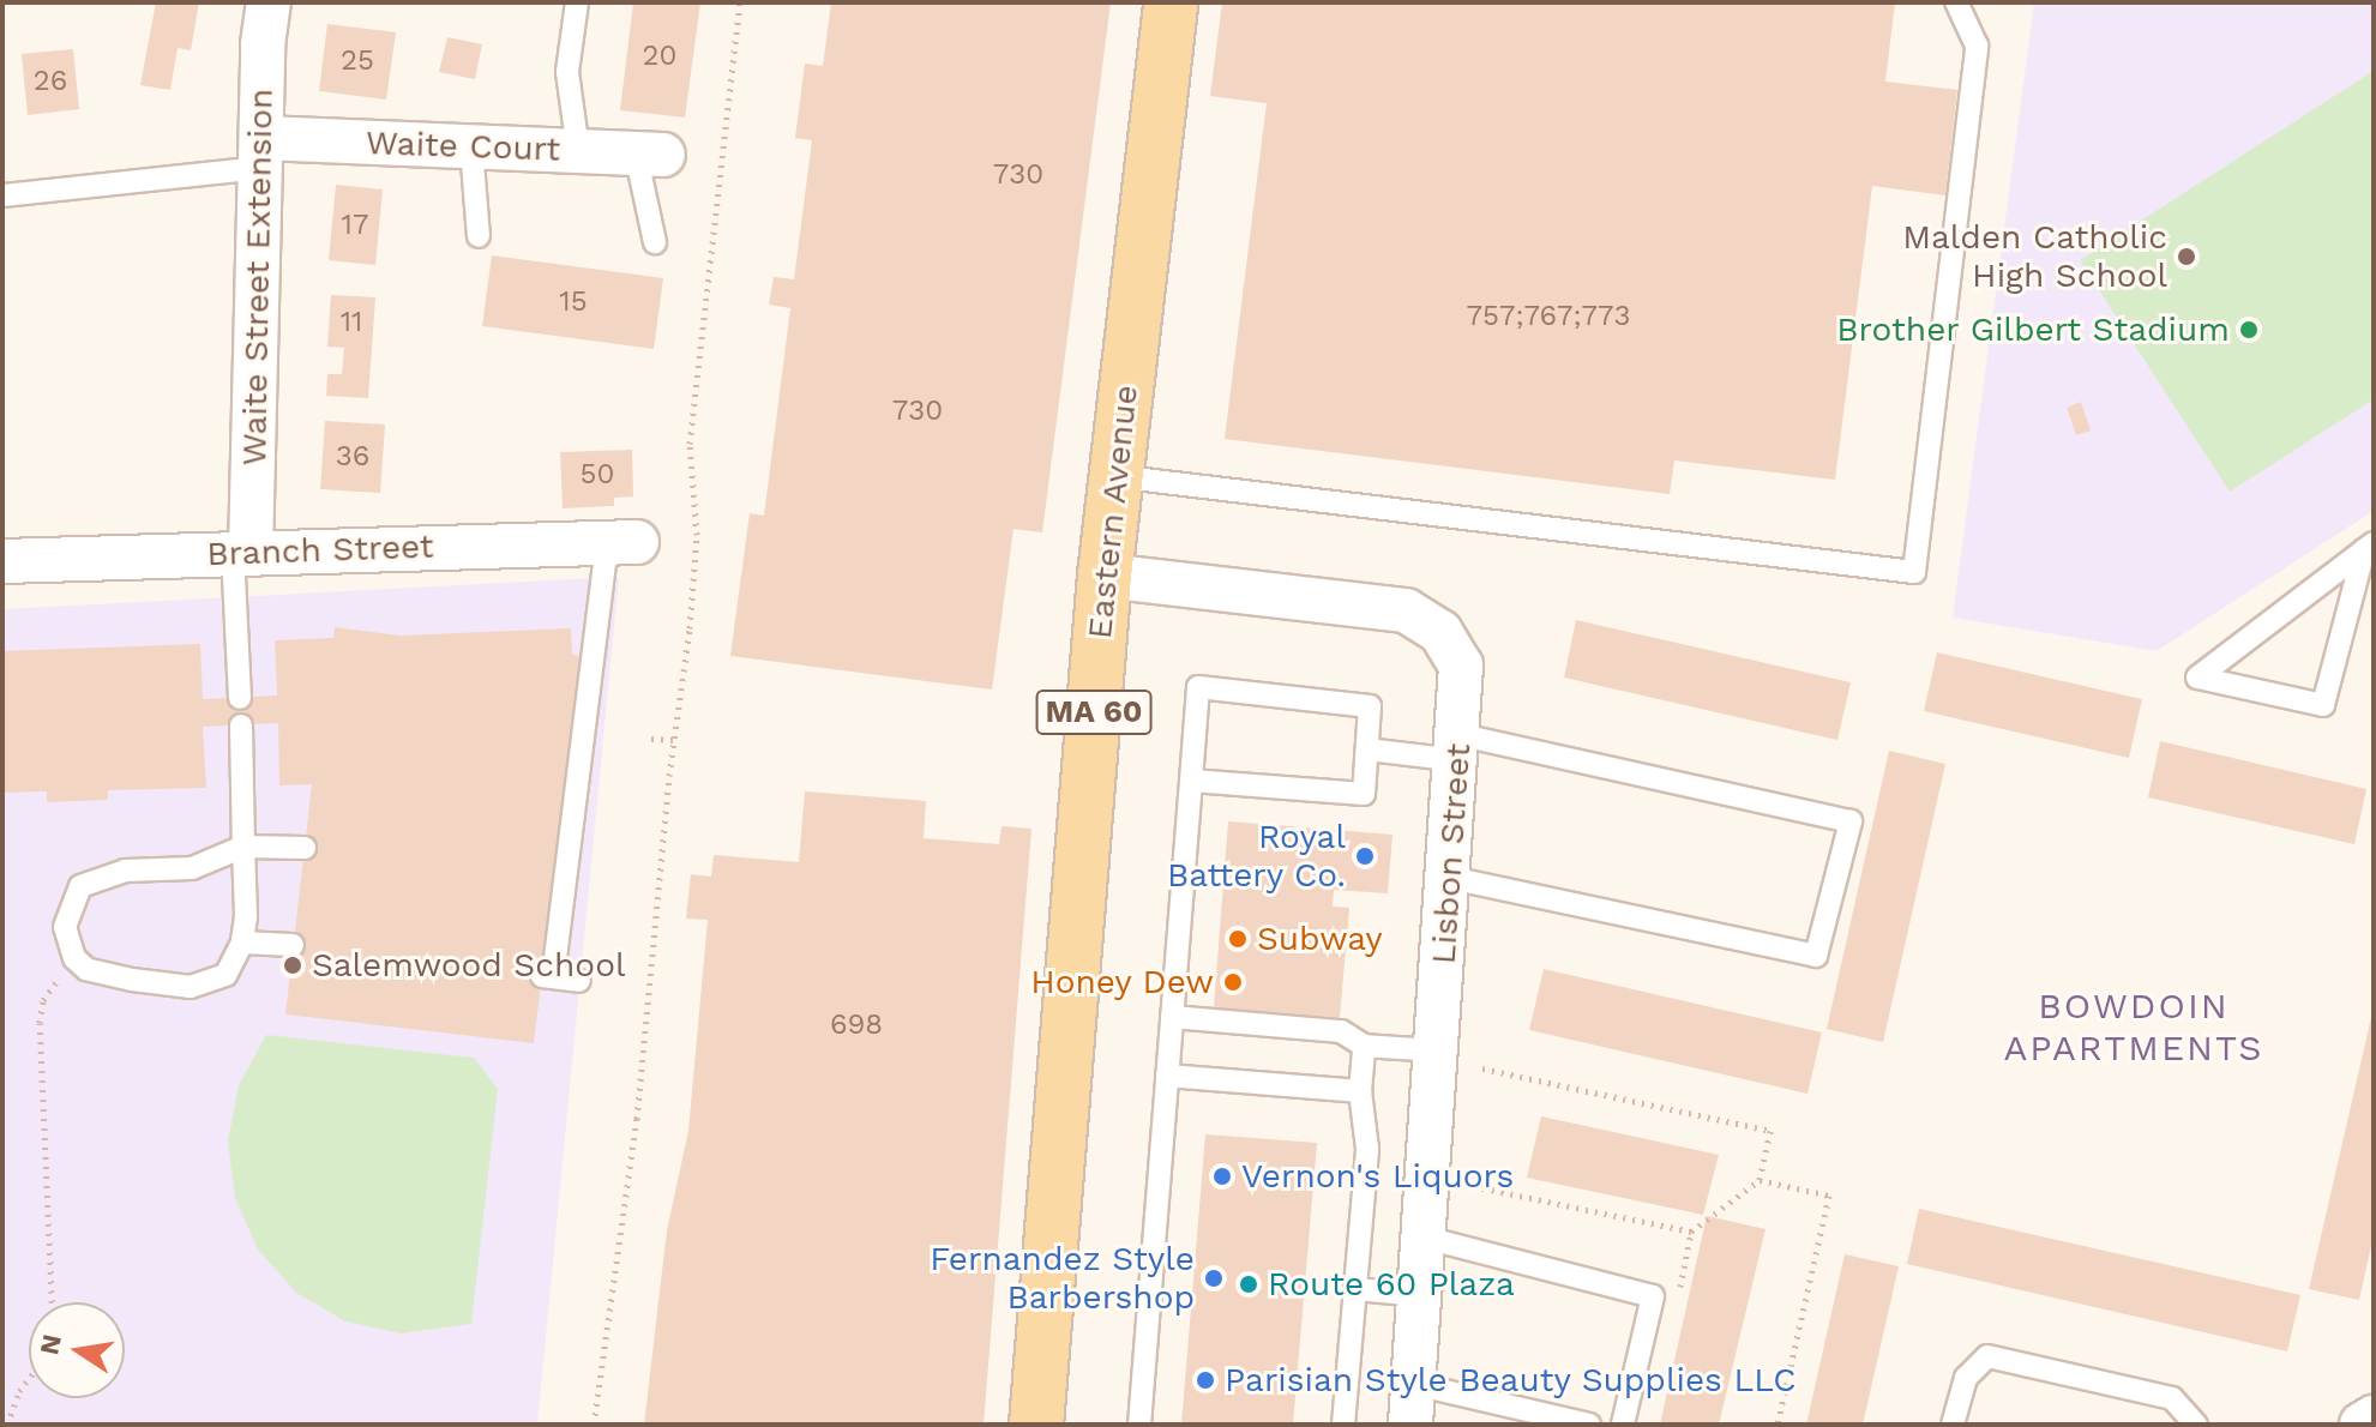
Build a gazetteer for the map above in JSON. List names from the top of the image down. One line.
{"streets":{"main road":["Eastern Avenue","MA 60"],"street":["Waite Court","Waite Street Extension","Branch Street","Lisbon Street"]},"crossings":[["Waite Court","Waite Street Extension"],["Waite Street Extension","Branch Street"],["Eastern Avenue","Lisbon Street"]],"districts":["BOWDOIN APARTMENTS"],"places":["Malden Catholic High School","Brother Gilbert Stadium","Royal Battery Co.","Subway","Salemwood School","Honey Dew","Vernon's Liquors","Fernandez Style Barbershop","Route 60 Plaza","Parisian Style Beauty Supplies LLC"],"house_numbers":["20","25","26","730","17","15","757;767;773","11","730","36","50","698"],"north":"left"}
